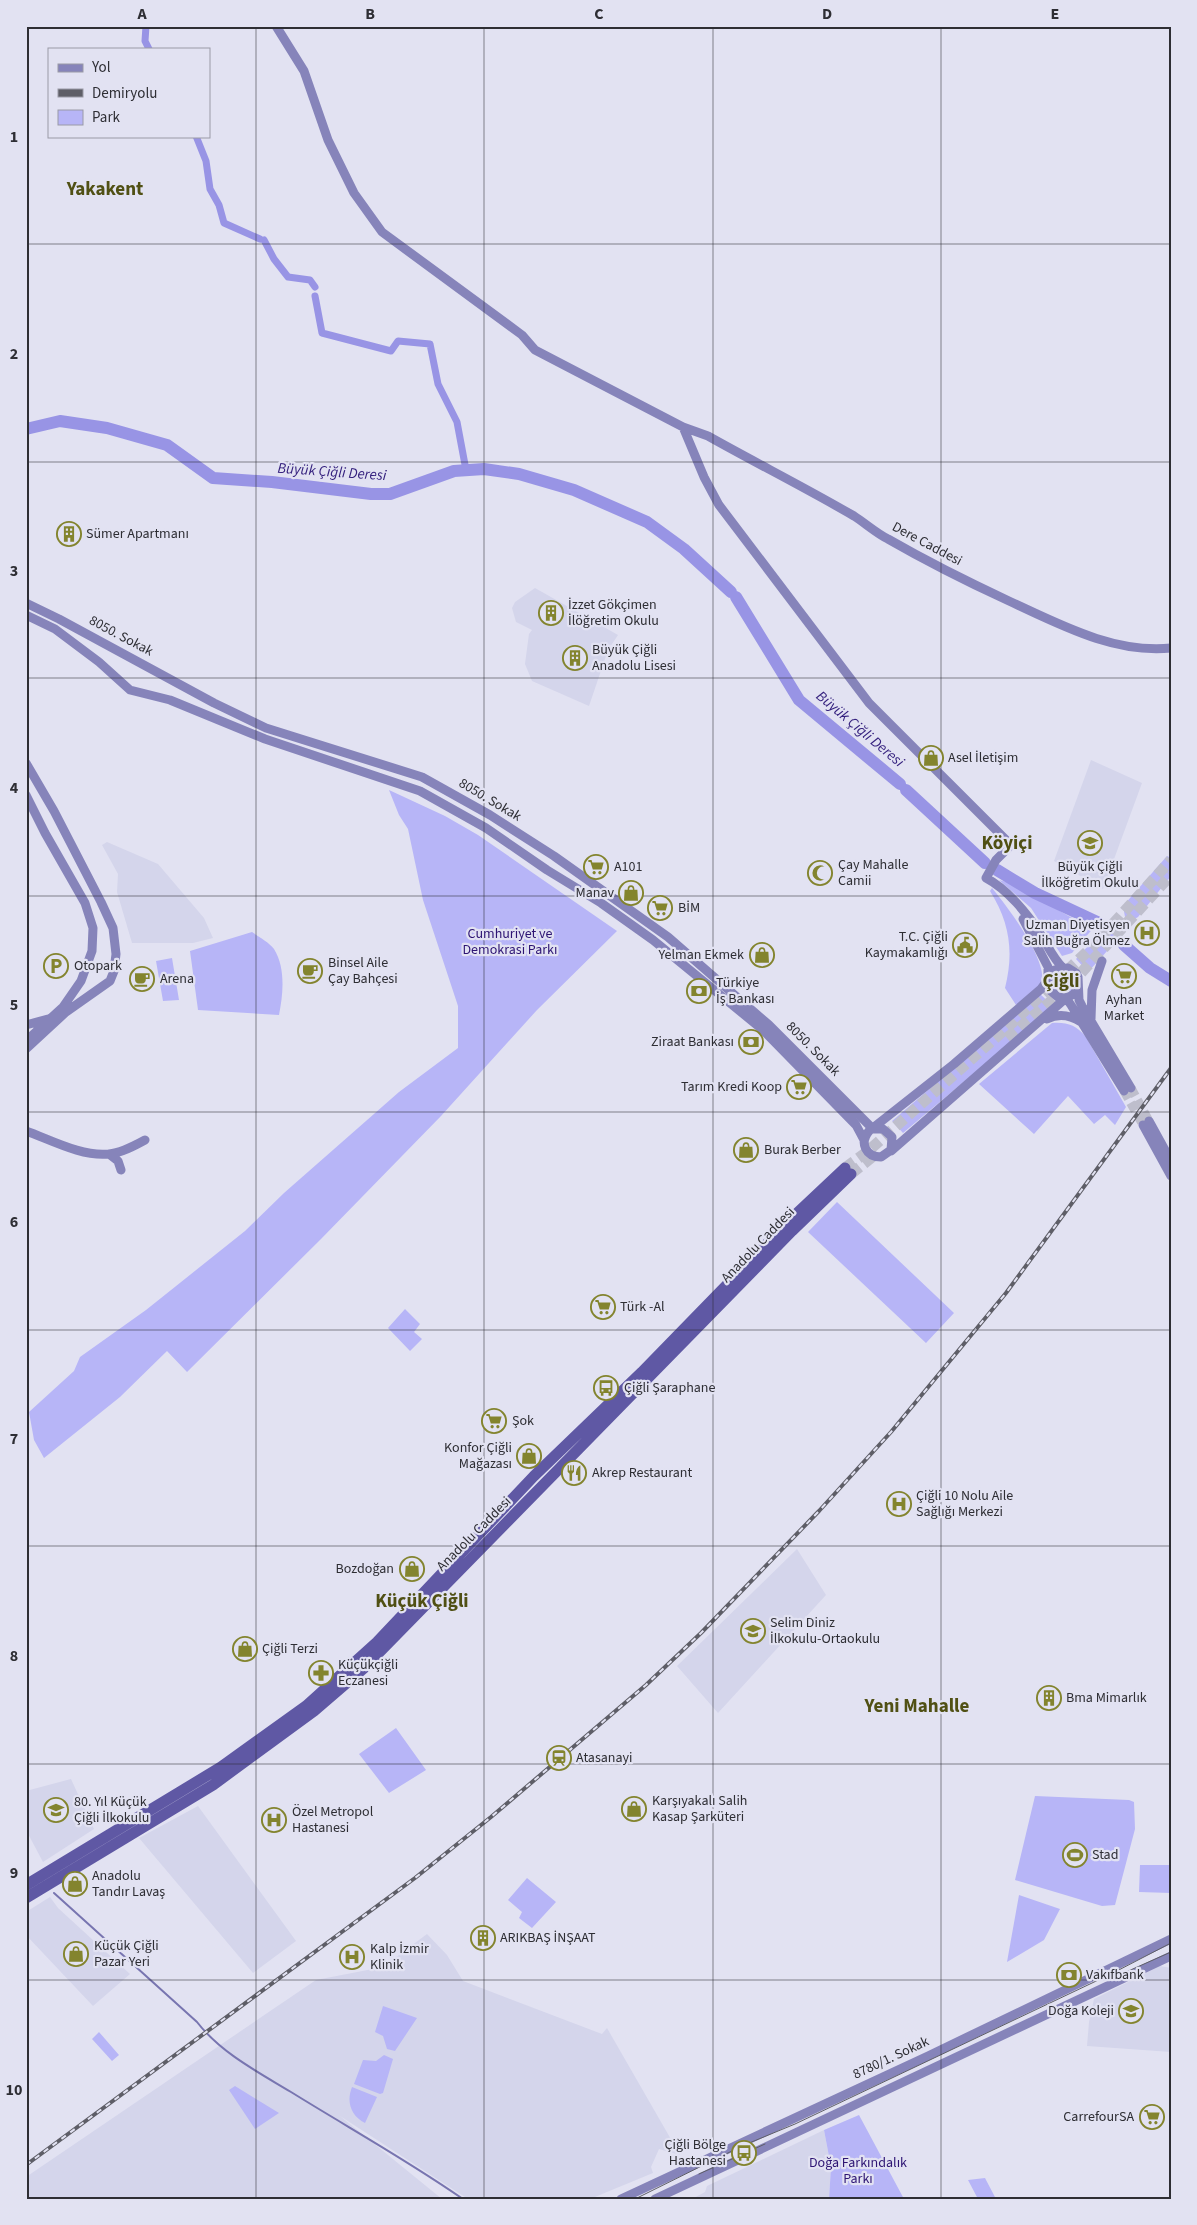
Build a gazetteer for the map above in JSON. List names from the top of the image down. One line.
{"streets":{"highway":["Anadolu Caddesi"],"street":["Dere Caddesi","8050. Sokak","8780/1. Sokak"]},"districts":["Yakakent","Köyiçi","Çiğli","Küçük Çiğli","Yeni Mahalle"],"water":["Büyük Çiğli Deresi"],"parks":["Cumhuriyet ve Demokrasi Parkı","Doğa Farkındalık Parkı"],"places":{"building":["Sümer Apartmanı","İzzet Gökçimen İlöğretim Okulu","Büyük Çiğli Anadolu Lisesi","Bma Mimarlık","ARIKBAŞ İNŞAAT"],"shop":["Asel İletişim","Manav","Yelman Ekmek","Burak Berber","Konfor Çiğli Mağazası","Bozdoğan","Çiğli Terzi","Karşıyakalı Salih Kasap Şarküteri","Anadolu Tandır Lavaş","Küçük Çiğli Pazar Yeri"],"school or university":["Büyük Çiğli İlköğretim Okulu","Selim Diniz İlkokulu-Ortaokulu","80. Yıl Küçük Çiğli İlkokulu","Doğa Koleji"],"supermarket":["A101","BİM","Ayhan Market","Tarım Kredi Koop","Türk -Al","Şok","CarrefourSA"],"mosque":["Çay Mahalle Camii"],"hospital":["Uzman Diyetisyen Salih Buğra Ölmez","Çiğli 10 Nolu Aile Sağlığı Merkezi","Özel Metropol Hastanesi","Kalp İzmir Klinik"],"public building":["T.C. Çiğli Kaymakamlığı"],"parking":["Otopark"],"cafe":["Binsel Aile Çay Bahçesi","Arena"],"bank":["Türkiye İş Bankası","Ziraat Bankası","Vakıfbank"],"bus stop":["Çiğli Şaraphane","Çiğli Bölge Hastanesi"],"restaurant":["Akrep Restaurant"],"pharmacy":["Küçükçiğli Eczanesi"],"station":["Atasanayi"],"sports":["Stad"]},"legend":["Yol","Demiryolu","Park"],"grid":{"columns":["A","B","C","D","E"],"rows":["1","2","3","4","5","6","7","8","9","10"]}}
